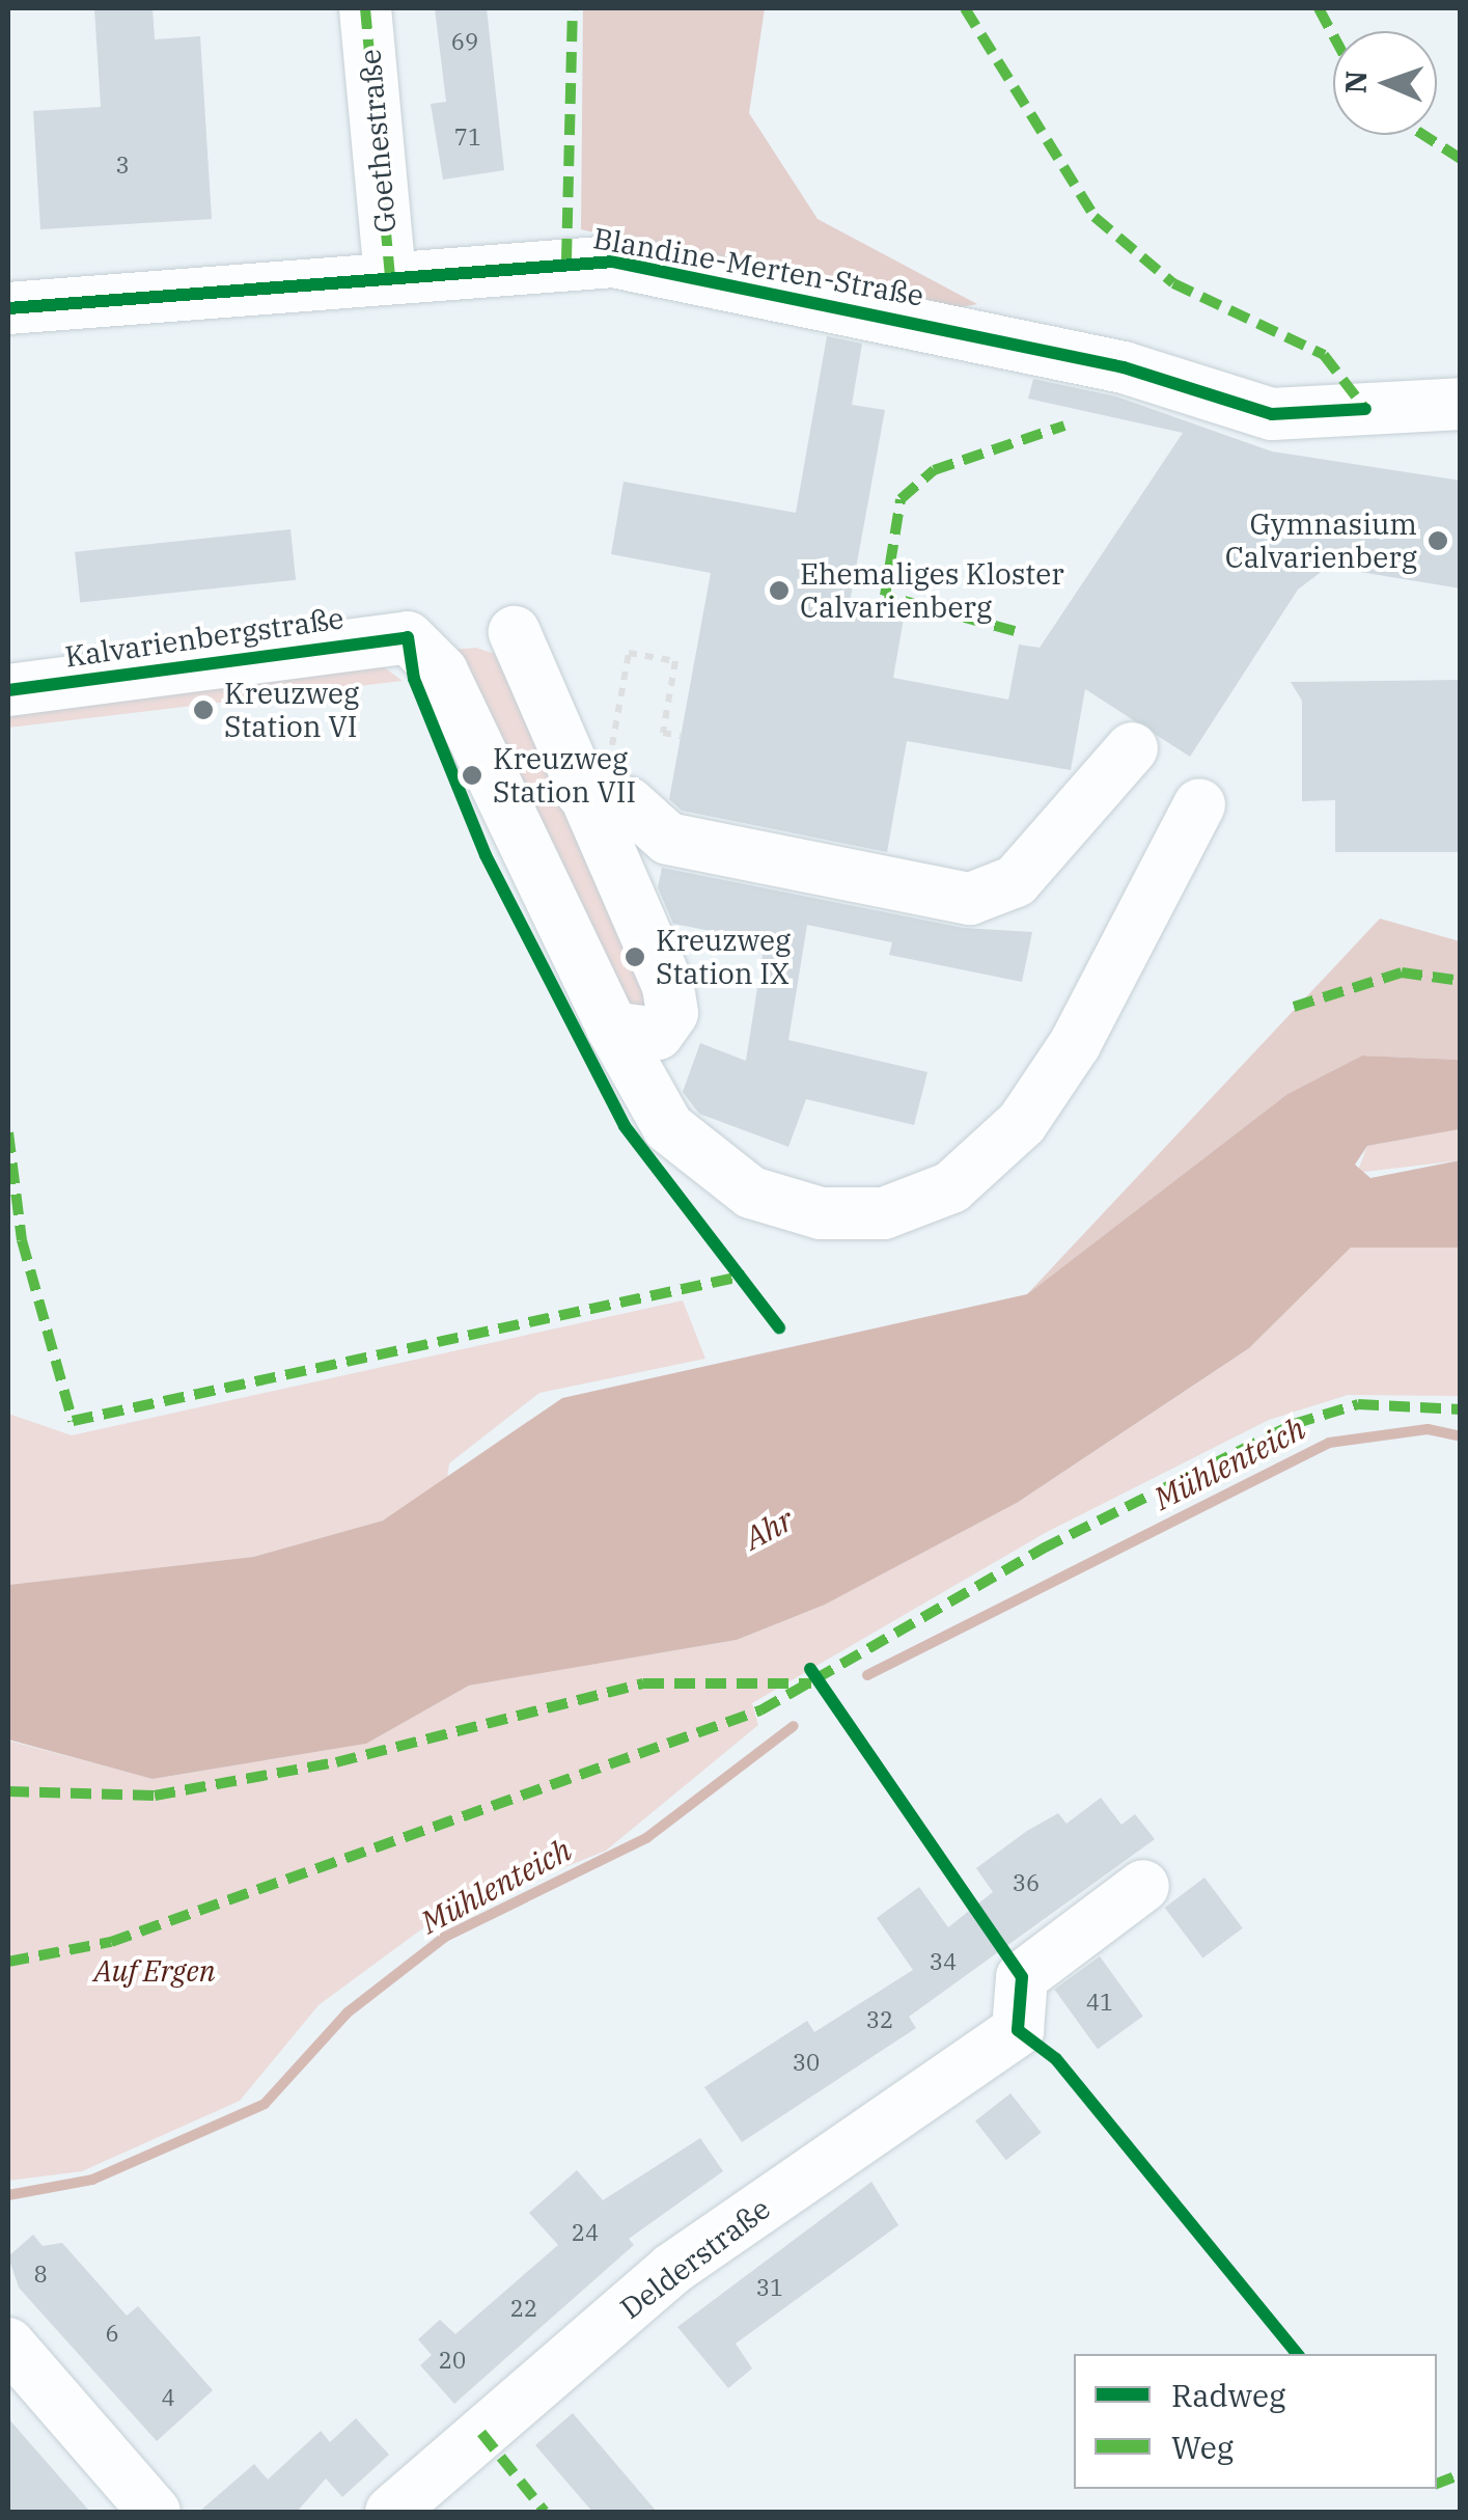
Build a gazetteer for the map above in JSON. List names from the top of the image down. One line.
{"streets":{"street":["Goethestraße","Blandine-Merten-Straße","Kalvarienbergstraße","Delderstraße"]},"crossings":[["Goethestraße","Blandine-Merten-Straße"]],"water":["Mühlenteich","Ahr"],"parks":["Auf Ergen"],"places":["Gymnasium Calvarienberg","Ehemaliges Kloster Calvarienberg","Kreuzweg Station VI","Kreuzweg Station VII","Kreuzweg Station IX"],"house_numbers":["69","71","3","36","34","41","32","30","24","8","31","22","6","20","4"],"legend":["Radweg","Weg"],"north":"left"}
